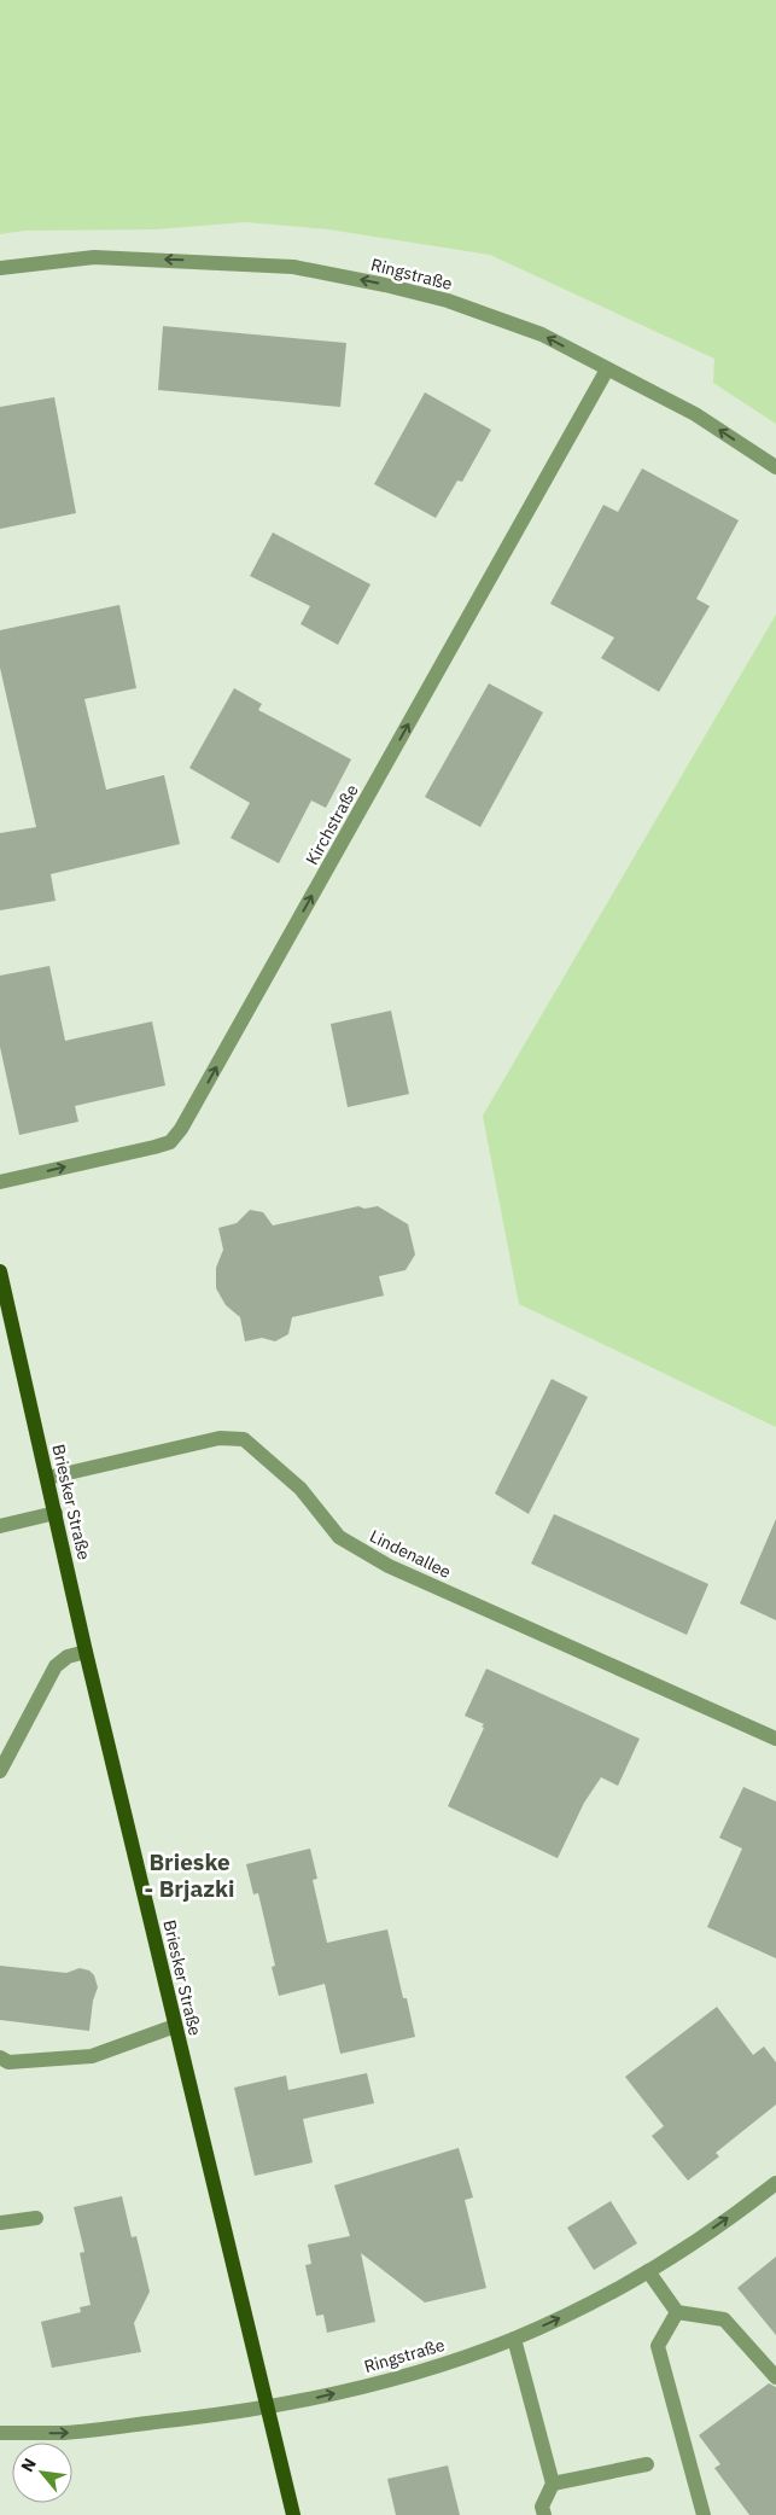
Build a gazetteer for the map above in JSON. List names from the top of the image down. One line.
{"streets":{"main road":["Briesker Straße"],"street":["Ringstraße","Kirchstraße","Lindenallee"]},"crossings":[["Ringstraße","Kirchstraße"],["Ringstraße","Briesker Straße"],["Briesker Straße","Lindenallee"]],"one_way":["Kirchstraße"],"districts":["Brieske - Brjazki"],"north":"top left"}
